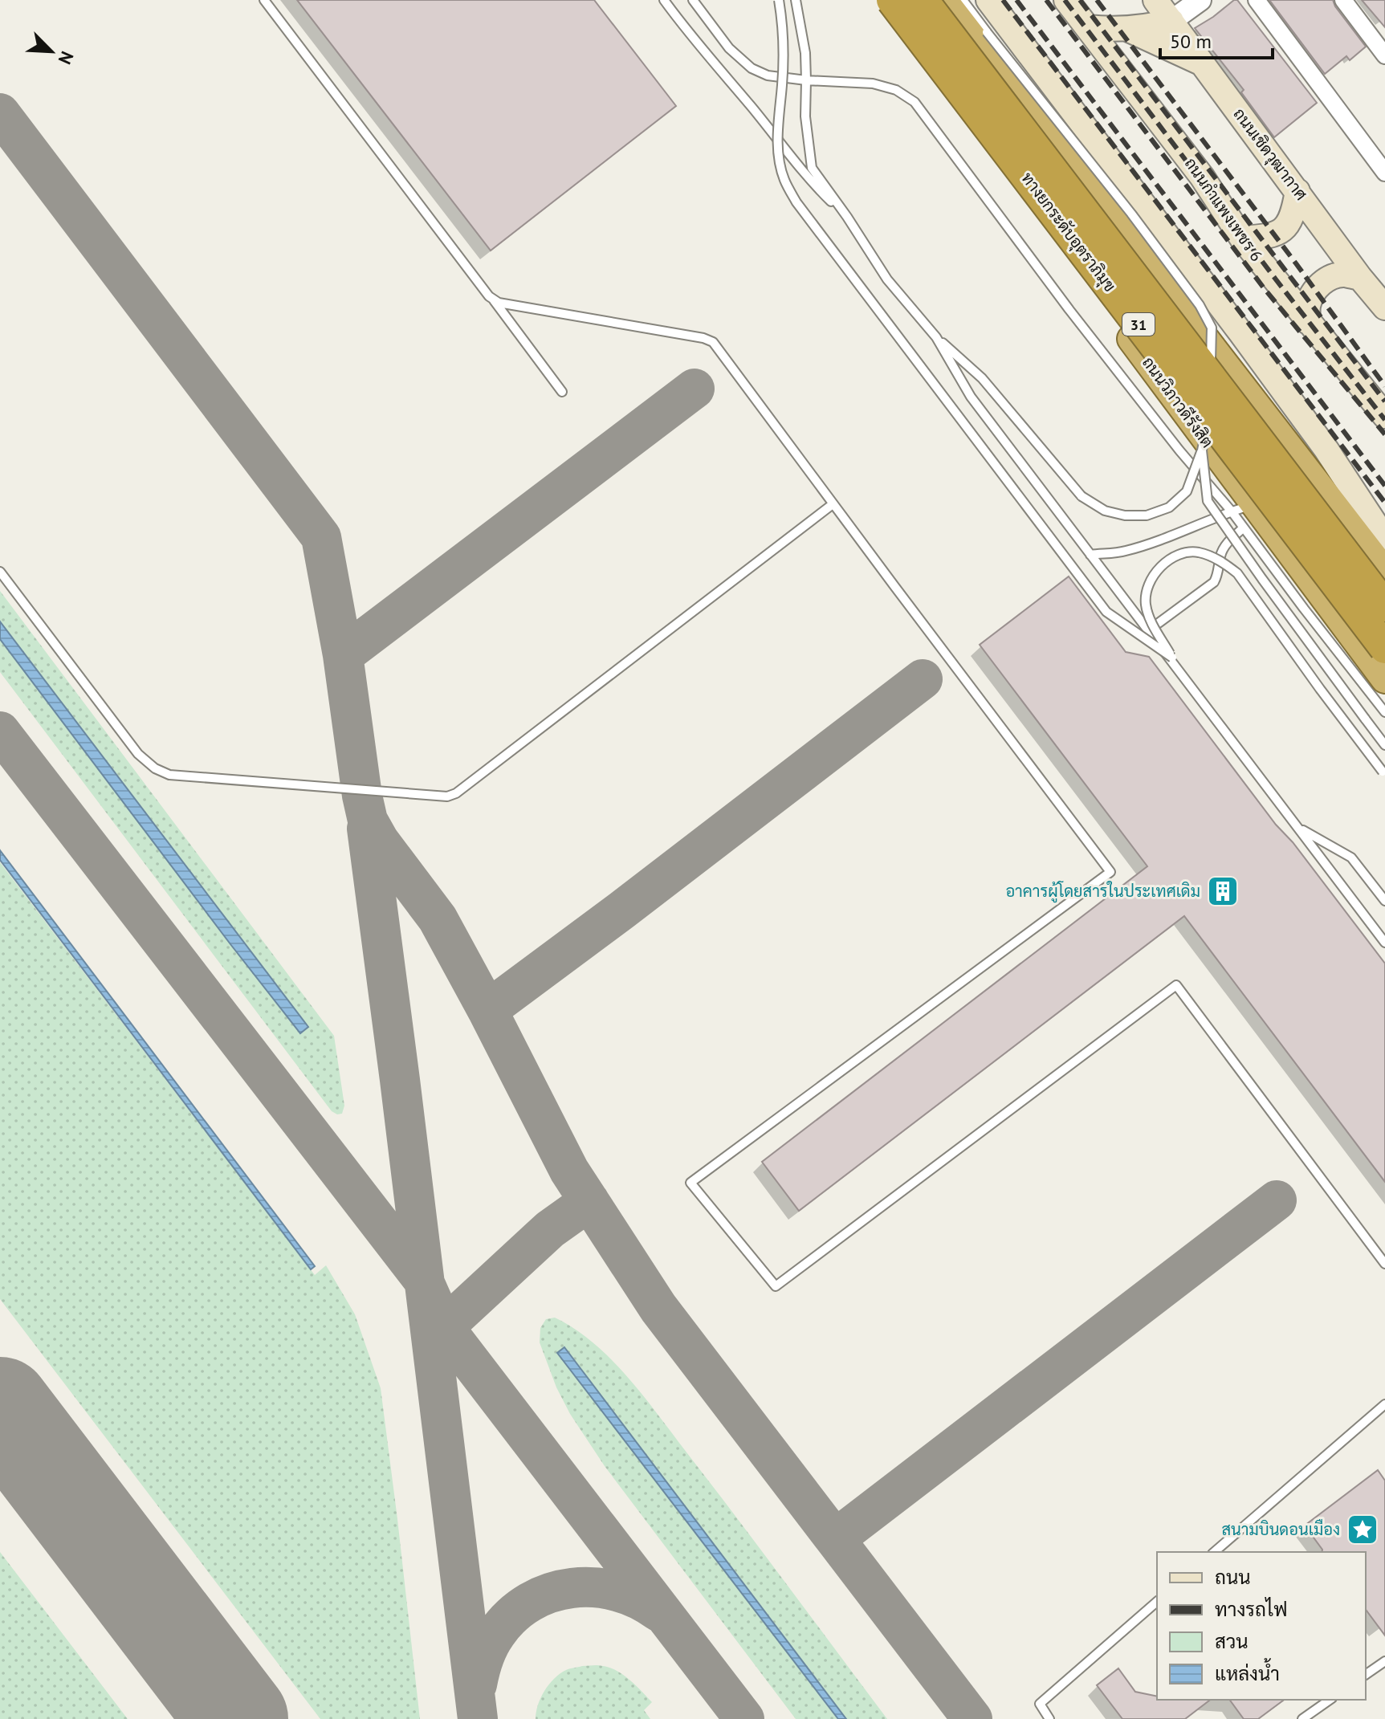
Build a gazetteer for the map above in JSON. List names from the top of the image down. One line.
{"streets":{"highway":["ทางยกระดับอุตราภิมุข","31","ถนนวิภาวดีรังสิต"],"main road":["ถนนเชิดวุฒากาศ","ถนนกำแพงเพชร 6"]},"places":{"building":["อาคารผู้โดยสารในประเทศเดิม"],"place":["สนามบินดอนเมือง"]},"legend":["ถนน","ทางรถไฟ","สวน","แหล่งน้ำ"],"scale_bar":"50 m","north":"bottom right"}
